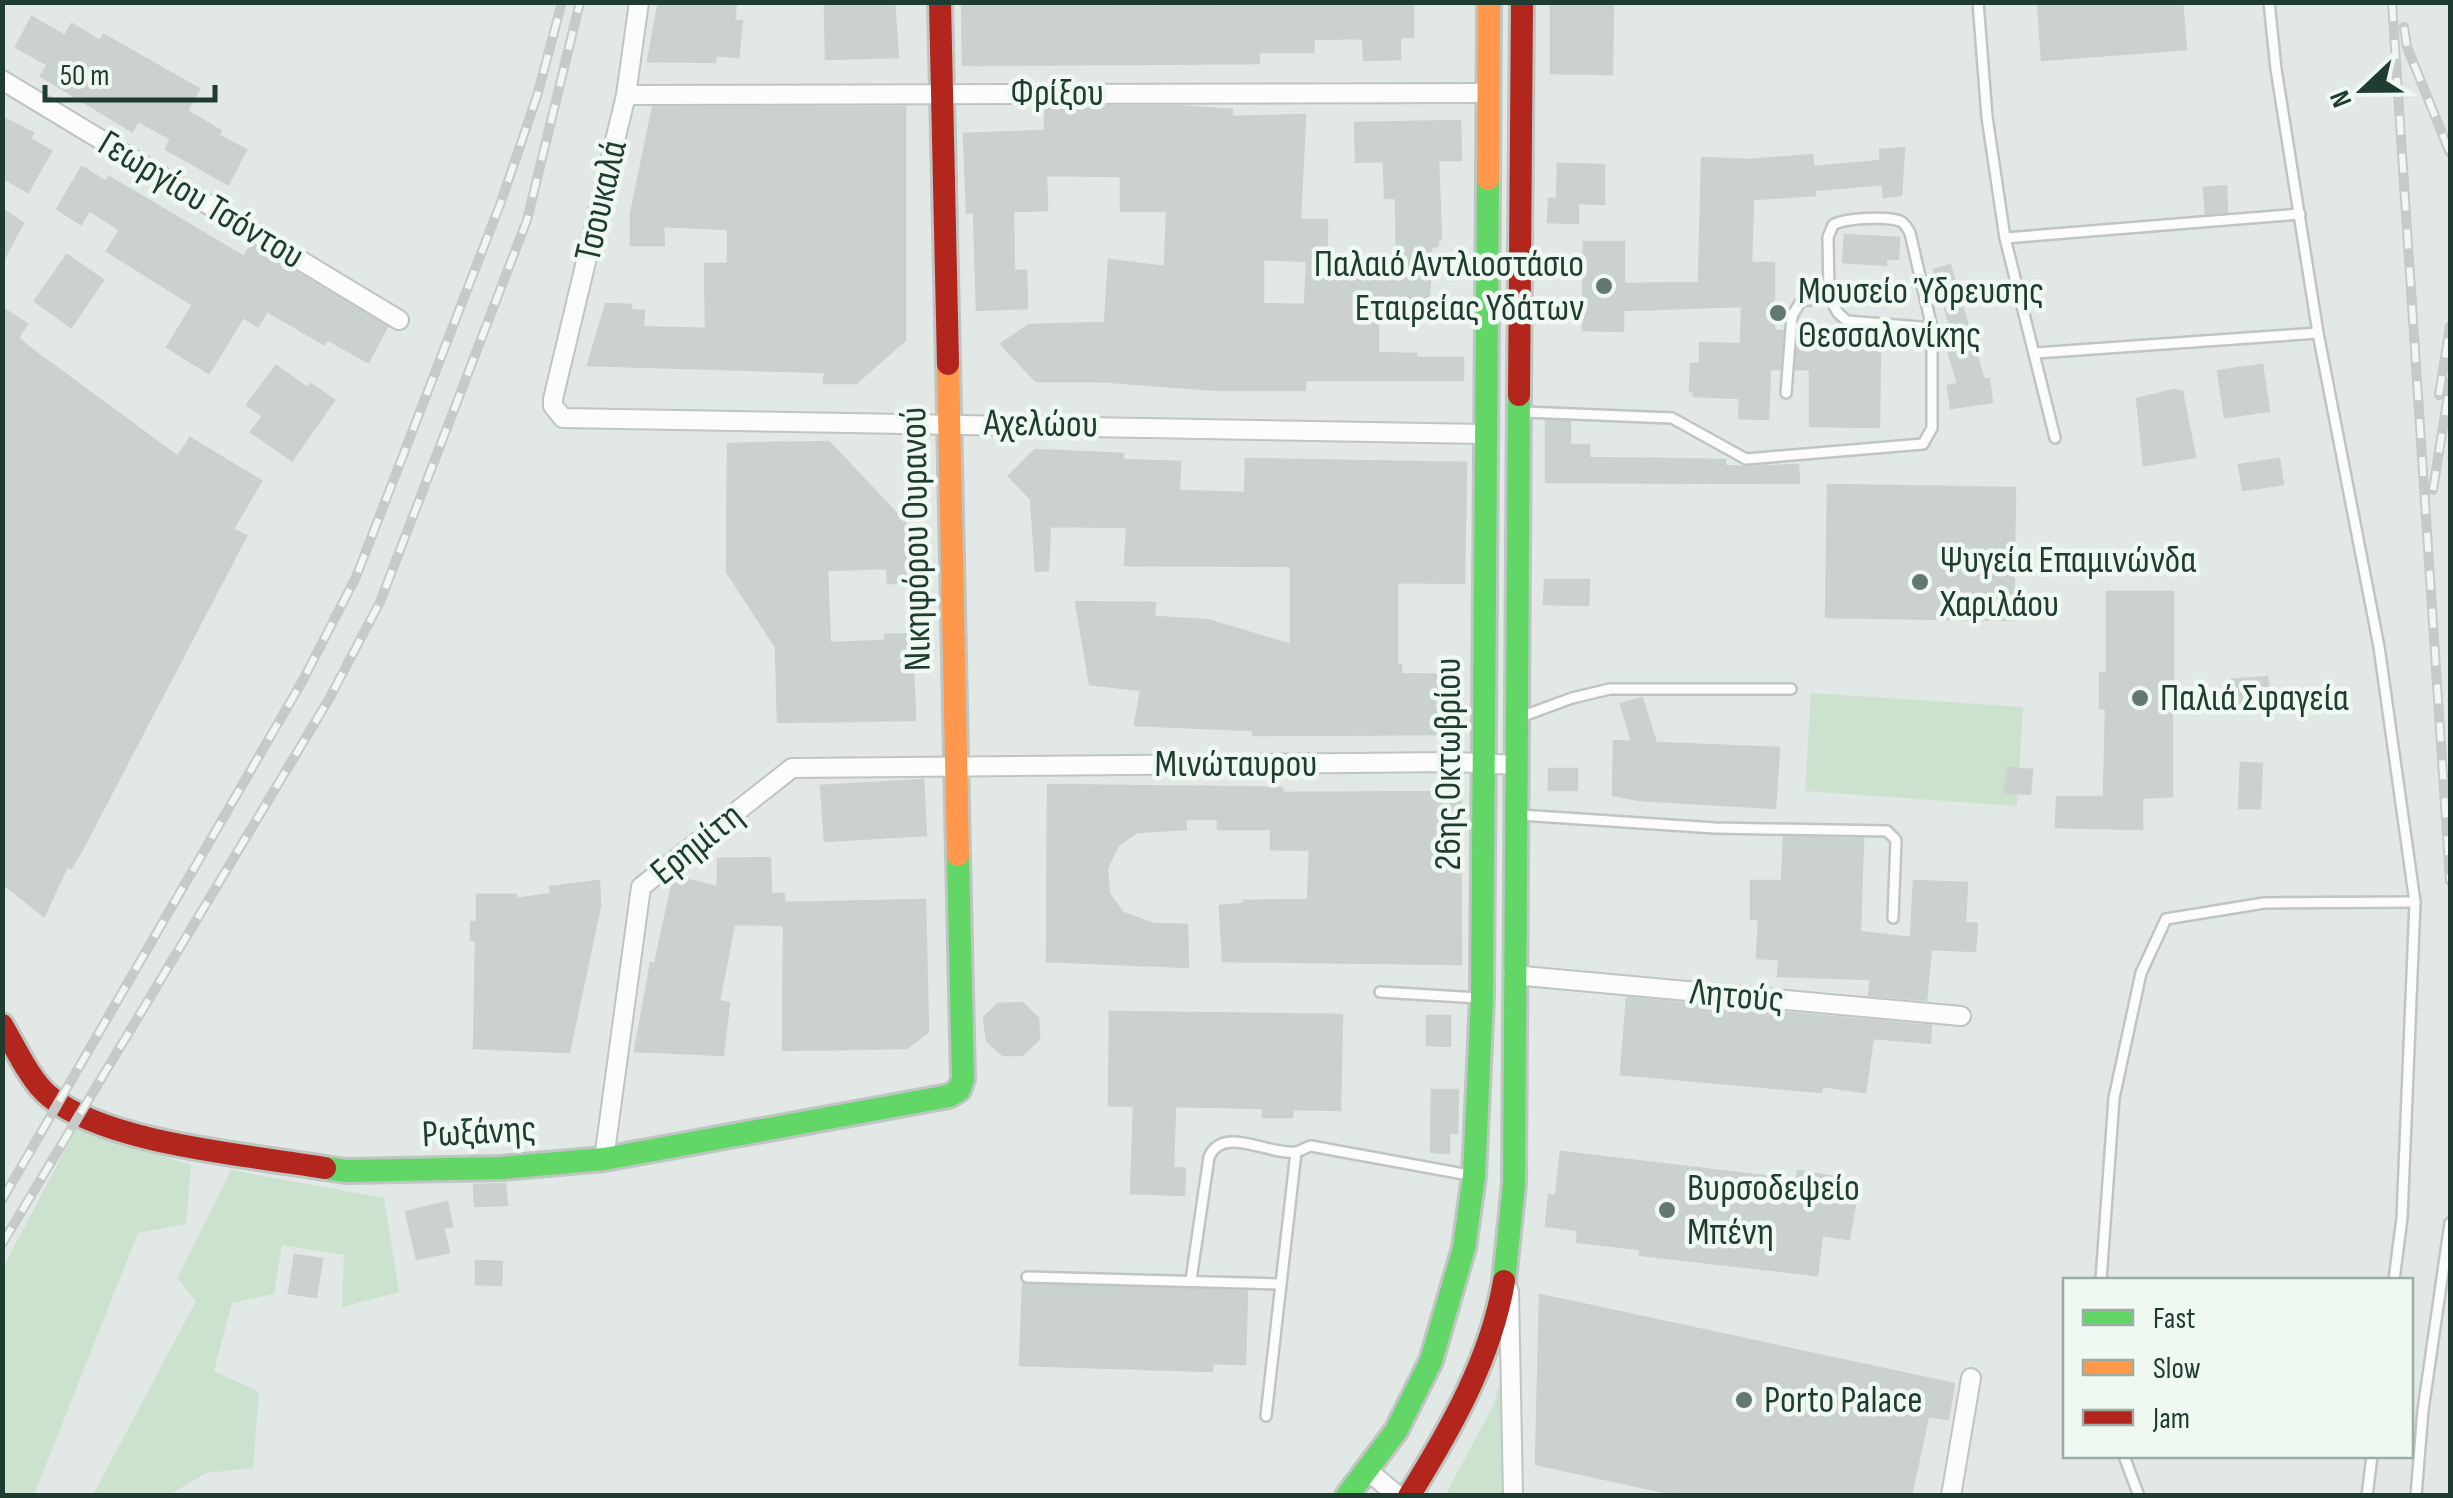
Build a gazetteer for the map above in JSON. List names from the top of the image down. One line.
{"streets":{"main road":["Νικηφόρου Ουρανού","26ης Οκτωβρίου","Ρωξάνης"],"street":["Φρίξου","Γεωργίου Τσόντου","Τσουκαλά","Αχελώου","Μινώταυρου","Ερημίτη","Λητούς"]},"crossings":[["Φρίξου","Τσουκαλά"],["Φρίξου","Νικηφόρου Ουρανού"],["Φρίξου","26ης Οκτωβρίου"],["Τσουκαλά","Αχελώου"],["Αχελώου","Νικηφόρου Ουρανού"],["Αχελώου","26ης Οκτωβρίου"],["Νικηφόρου Ουρανού","Μινώταυρου"],["Νικηφόρου Ουρανού","Ερημίτη"],["Νικηφόρου Ουρανού","Ρωξάνης"],["Μινώταυρου","26ης Οκτωβρίου"],["Μινώταυρου","Ερημίτη"],["26ης Οκτωβρίου","Λητούς"],["Ερημίτη","Ρωξάνης"]],"places":["Παλαιό Αντλιοστάσιο Εταιρείας Υδάτων","Μουσείο Ύδρευσης Θεσσαλονίκης","Ψυγεία Επαμινώνδα Χαριλάου","Παλιά Σφαγεία","Βυρσοδεψείο Μπένη","Porto Palace"],"legend":["Fast","Slow","Jam"],"scale_bar":"50 m","north":"left"}
